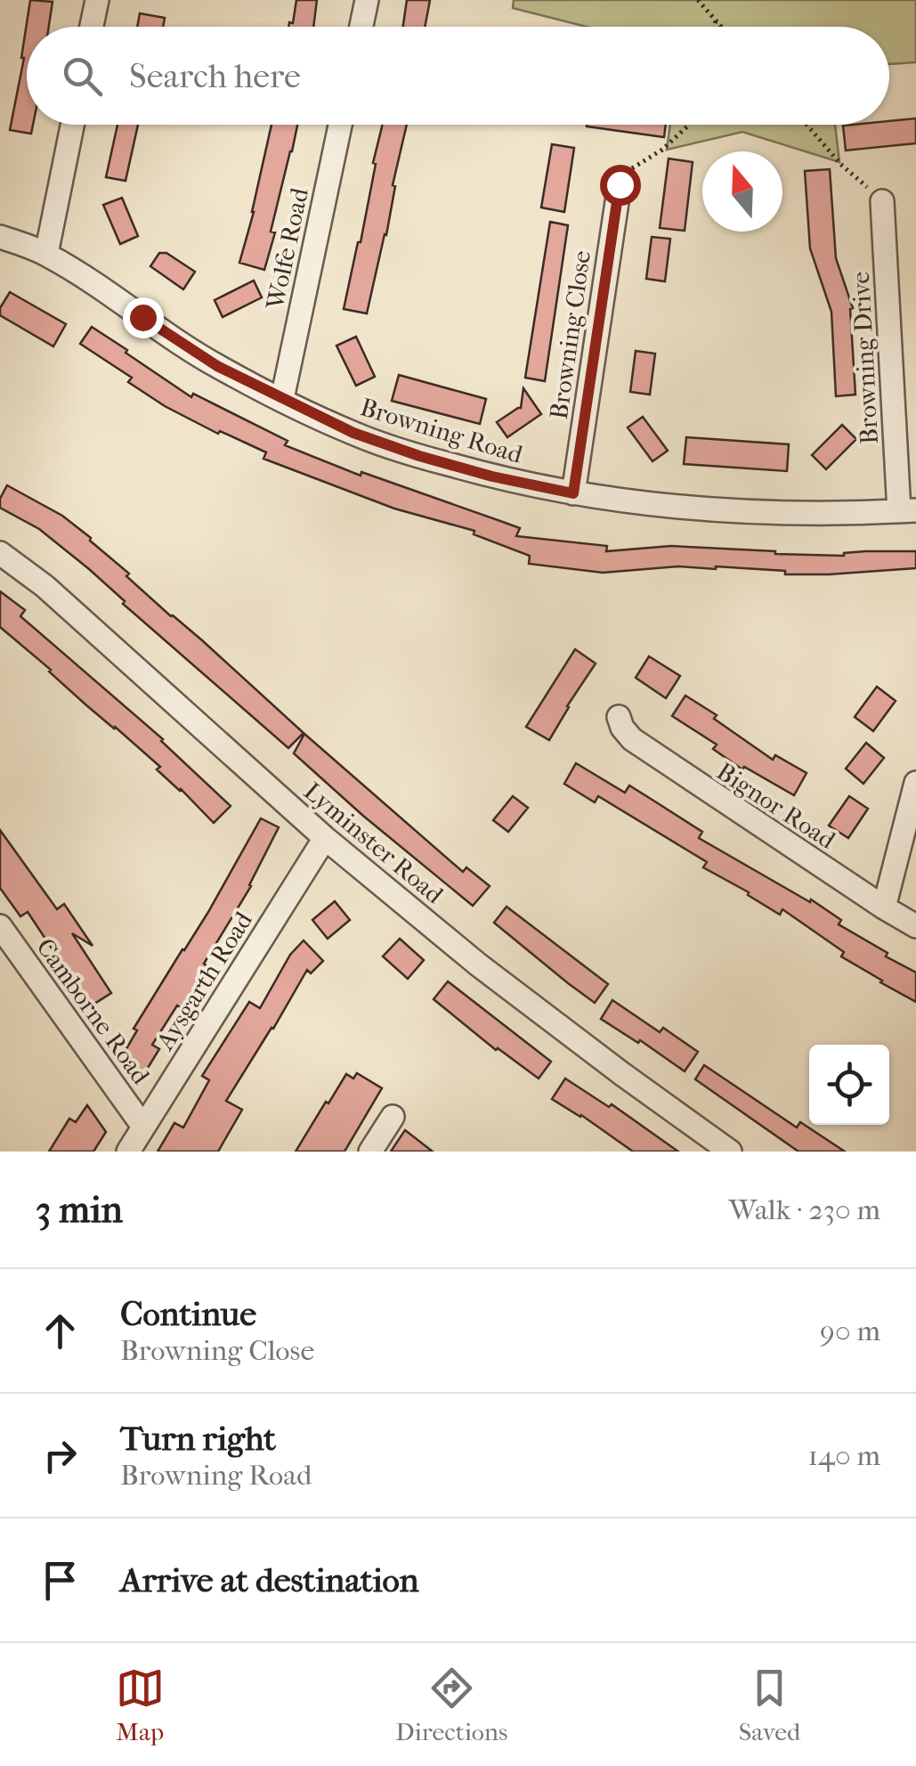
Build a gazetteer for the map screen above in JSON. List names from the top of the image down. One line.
{"streets":{"street":["Wolfe Road","Browning Close","Browning Drive","Browning Road","Bignor Road","Lyminster Road","Aysgarth Road","Camborne Road"]},"crossings":[["Wolfe Road","Browning Road"],["Browning Close","Browning Road"],["Browning Drive","Browning Road"],["Lyminster Road","Aysgarth Road"],["Aysgarth Road","Camborne Road"]],"north":"top","page":{"search":"Search here","heading":["3 min","Walk · 230 m"],"list":[["Continue","Browning Close","90 m"],["Turn right","Browning Road","140 m"],"Arrive at destination"],"nav":["Map","Directions","Saved"]}}
